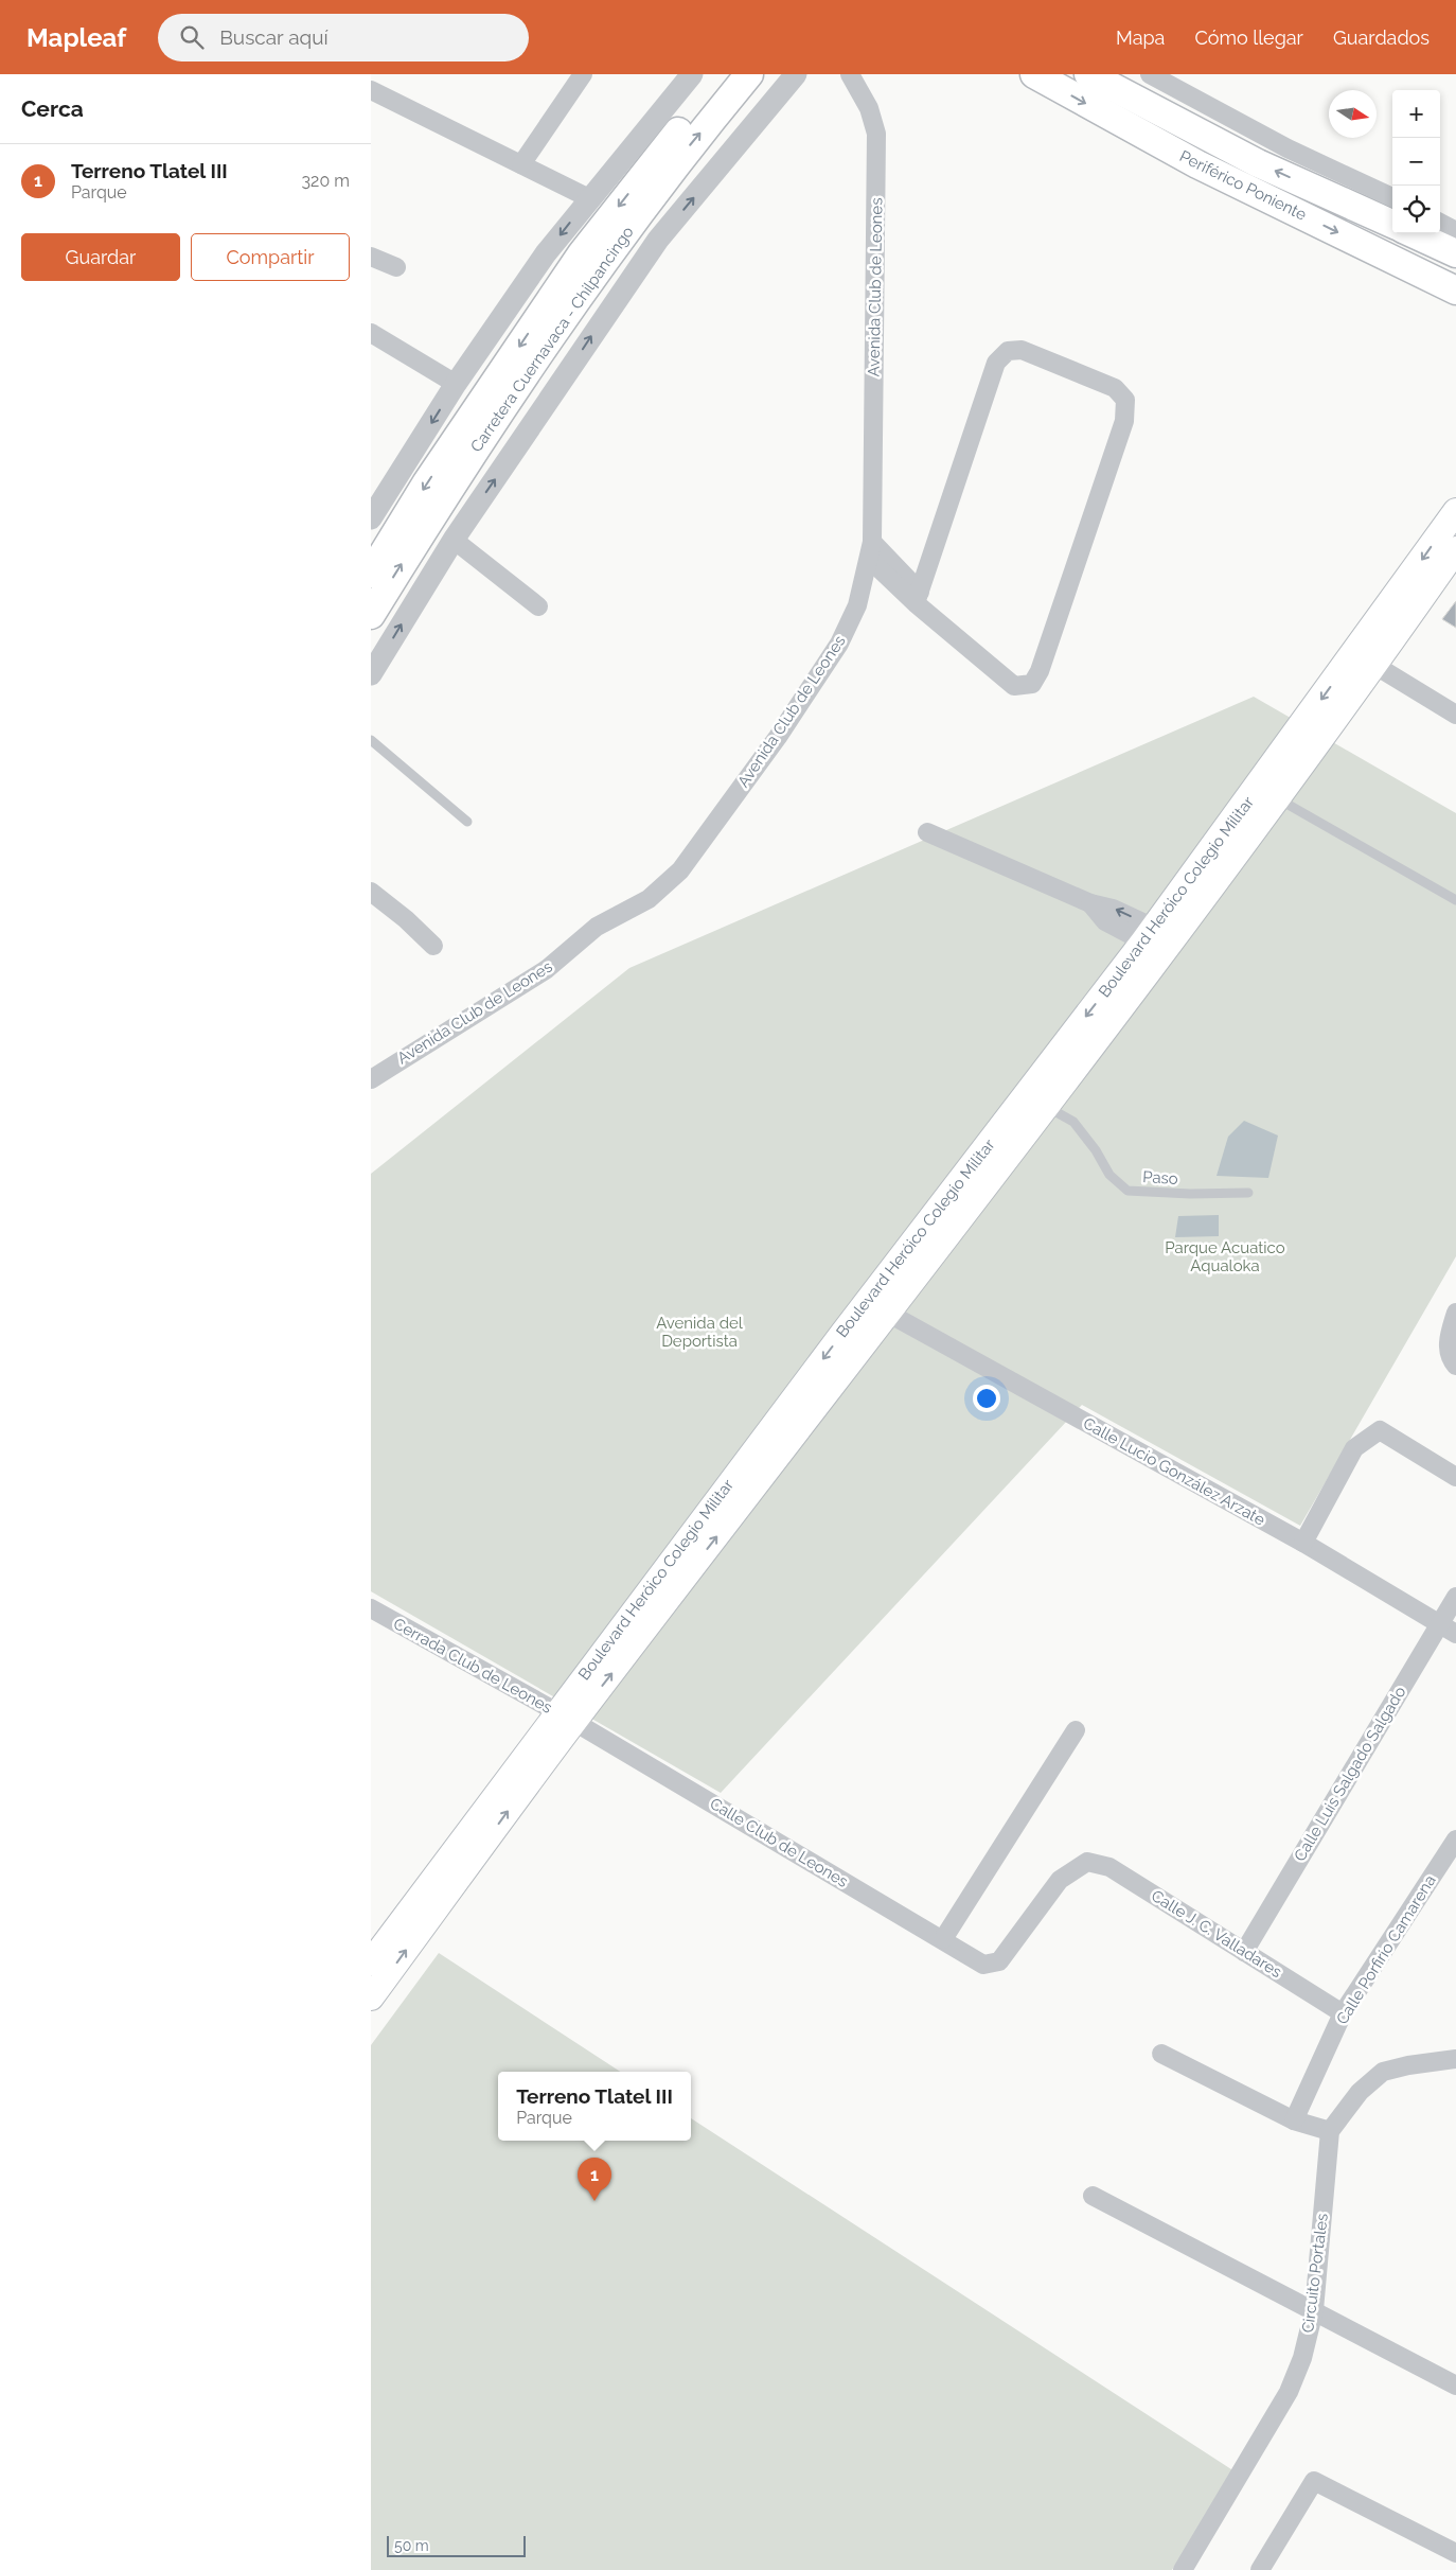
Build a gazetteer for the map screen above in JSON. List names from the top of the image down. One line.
{"streets":{"main road":["Periférico Poniente","Carretera Cuernavaca - Chilpancingo","Boulevard Heróico Colegio Militar"],"street":["Avenida Club de Leones","Calle Lucio González Arzate","Cerrada Club de Leones","Calle Luis Salgado Salgado","Calle Club de Leones","Calle J. C. Valladares","Calle Porfirio Camarena","Circuito Portales"],"lane":["Paso"]},"crossings":[["Boulevard Heróico Colegio Militar","Paso"],["Boulevard Heróico Colegio Militar","Calle Lucio González Arzate"],["Boulevard Heróico Colegio Militar","Cerrada Club de Leones"],["Boulevard Heróico Colegio Militar","Calle Club de Leones"],["Calle Lucio González Arzate","Calle Luis Salgado Salgado"],["Cerrada Club de Leones","Calle Club de Leones"],["Calle Luis Salgado Salgado","Calle J. C. Valladares"],["Calle Club de Leones","Calle J. C. Valladares"],["Calle J. C. Valladares","Calle Porfirio Camarena"]],"parks":["Parque Acuatico Aqualoka","Avenida del Deportista"],"scale_bar":"50 m","north":"right","page":{"header":"Mapleaf","search":"Buscar aquí","nav":["Mapa","Cómo llegar","Guardados"],"heading":"Cerca","map_buttons":["+","−"],"list":[{"mark":"1","name":"Terreno Tlatel III","note":"Parque","value":"320 m"}],"buttons":["Guardar","Compartir"],"popup":["Terreno Tlatel III","Parque"],"pins":"1","scale":"50 m"}}
